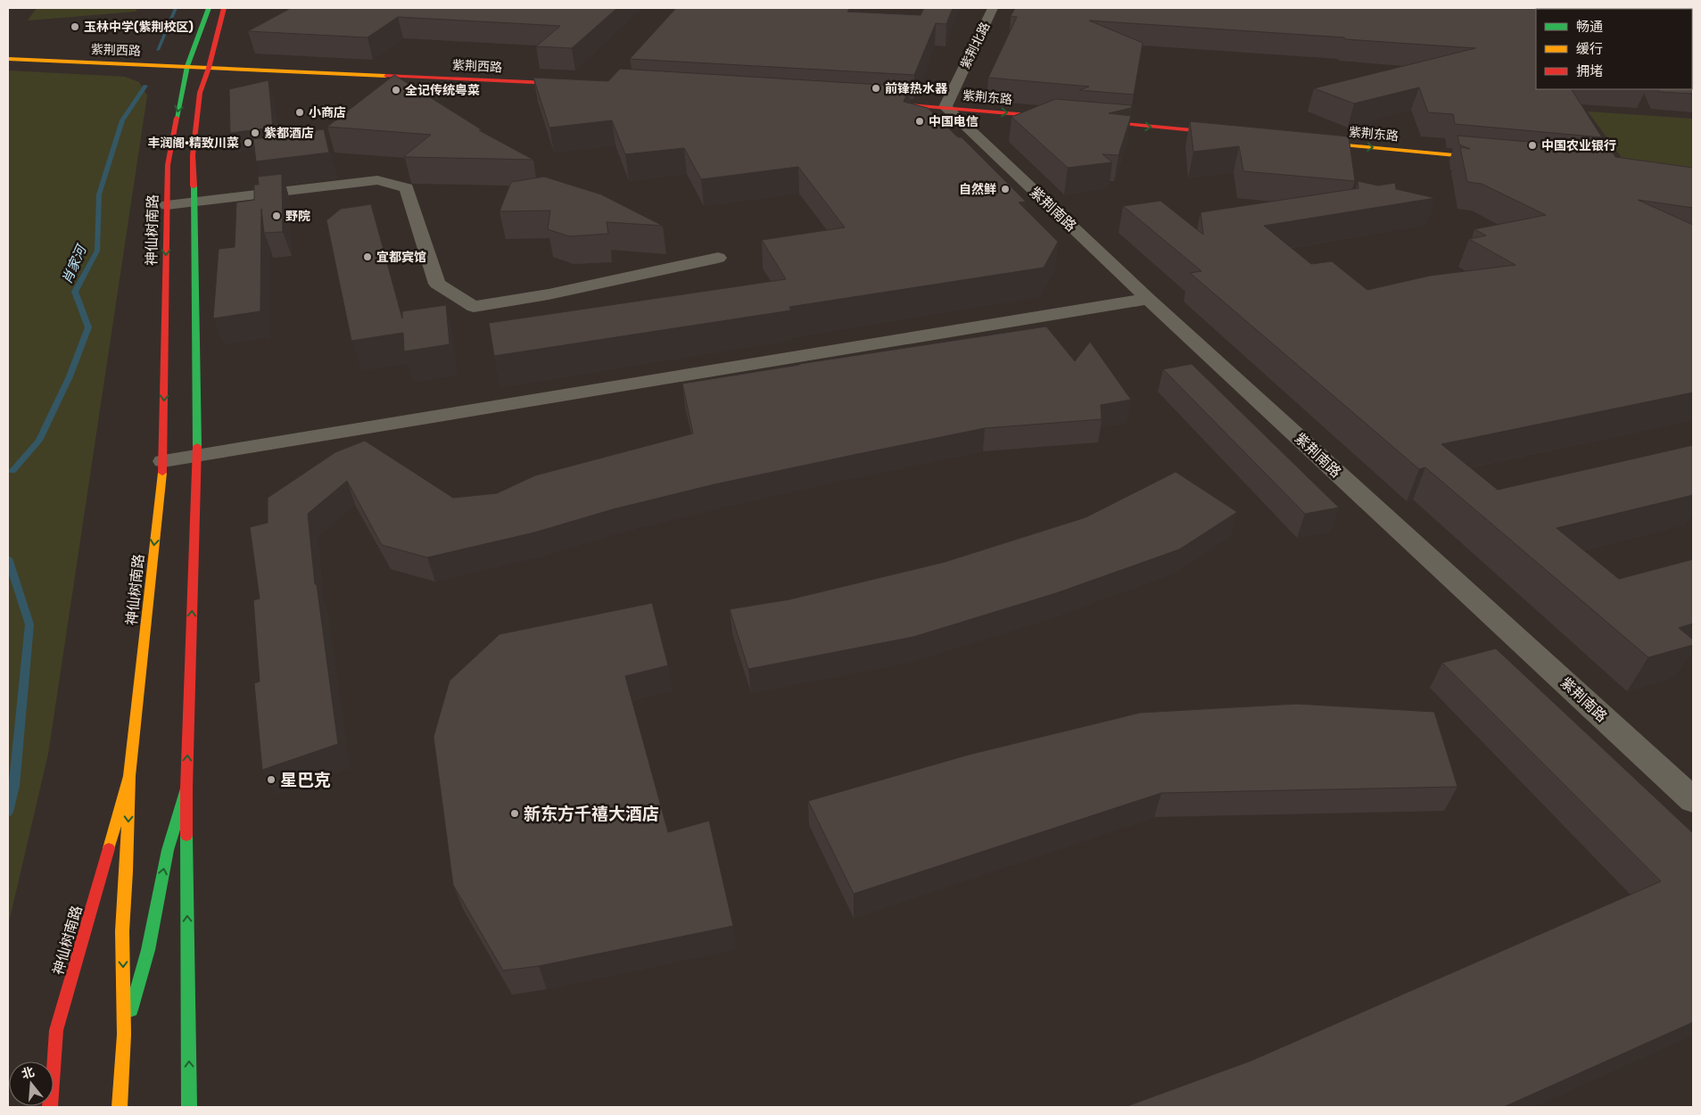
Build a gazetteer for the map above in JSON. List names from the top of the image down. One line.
{"streets":{"main road":["紫荆西路","紫荆东路","神仙树南路"],"street":["紫荆北路","紫荆南路"]},"crossings":[["紫荆北路","紫荆东路"],["紫荆北路","紫荆南路"],["紫荆西路","神仙树南路"],["紫荆东路","紫荆南路"]],"one_way":["紫荆东路"],"water":["肖家河"],"places":["玉林中学(紫荆校区)","前锋热水器","全记传统粤菜","小商店","中国电信","紫都酒店","丰润阁·精致川菜","中国农业银行","自然鲜","野院","宜都宾馆","星巴克","新东方千禧大酒店"],"legend":["畅通","缓行","拥堵"],"north":"top"}
